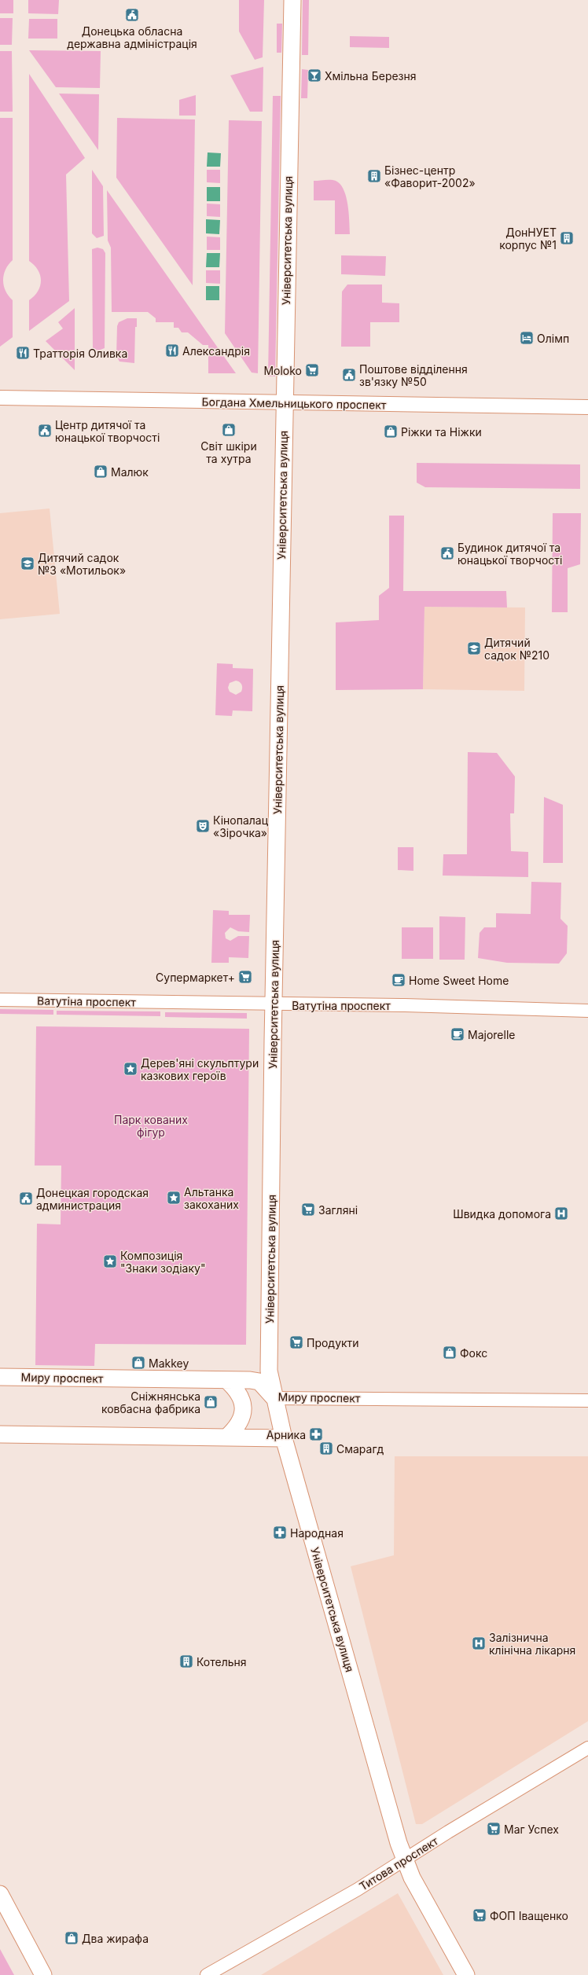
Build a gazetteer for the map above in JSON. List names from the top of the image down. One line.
{"streets":{"main road":["Університетська вулиця","Богдана Хмельницького проспект","Миру проспект"],"street":["Ватутіна проспект","Титова проспект"]},"crossings":[["Університетська вулиця","Богдана Хмельницького проспект"],["Університетська вулиця","Ватутіна проспект"],["Університетська вулиця","Миру проспект"],["Університетська вулиця","Титова проспект"]],"parks":["Парк кованих фігур"],"places":{"public building":["Донецька обласна державна адміністрація","Поштове відділення зв'язку №50","Центр дитячої та юнацької творчості","Будинок дитячої та юнацької творчості","Донецкая городская администрация"],"bar":["Хмільна Березня"],"building":["Бізнес-центр «Фаворит-2002»","ДонНУЕТ корпус №1","Смарагд","Котельня"],"hotel":["Олімп"],"restaurant":["Александрія","Тратторія Оливка"],"supermarket":["Moloko","Супермаркет+","Загляні","Продукти","Маг Успех","ФОП Іващенко"],"shop":["Світ шкіри та хутра","Ріжки та Ніжки","Малюк","Фокс","Makkey","Сніжнянська ковбасна фабрика","Два жирафа"],"school or university":["Дитячий садок №3 «Мотильок»","Дитячий садок №210"],"theatre":["Кінопалац «Зірочка»"],"cafe":["Home Sweet Home","Majorelle"],"place":["Дерев'яні скульптури казкових героїв","Альтанка закоханих","Композиція \"Знаки зодіаку\""],"hospital":["Швидка допомога","Залізнична клінічна лікарня"],"pharmacy":["Арника","Народная"]}}
